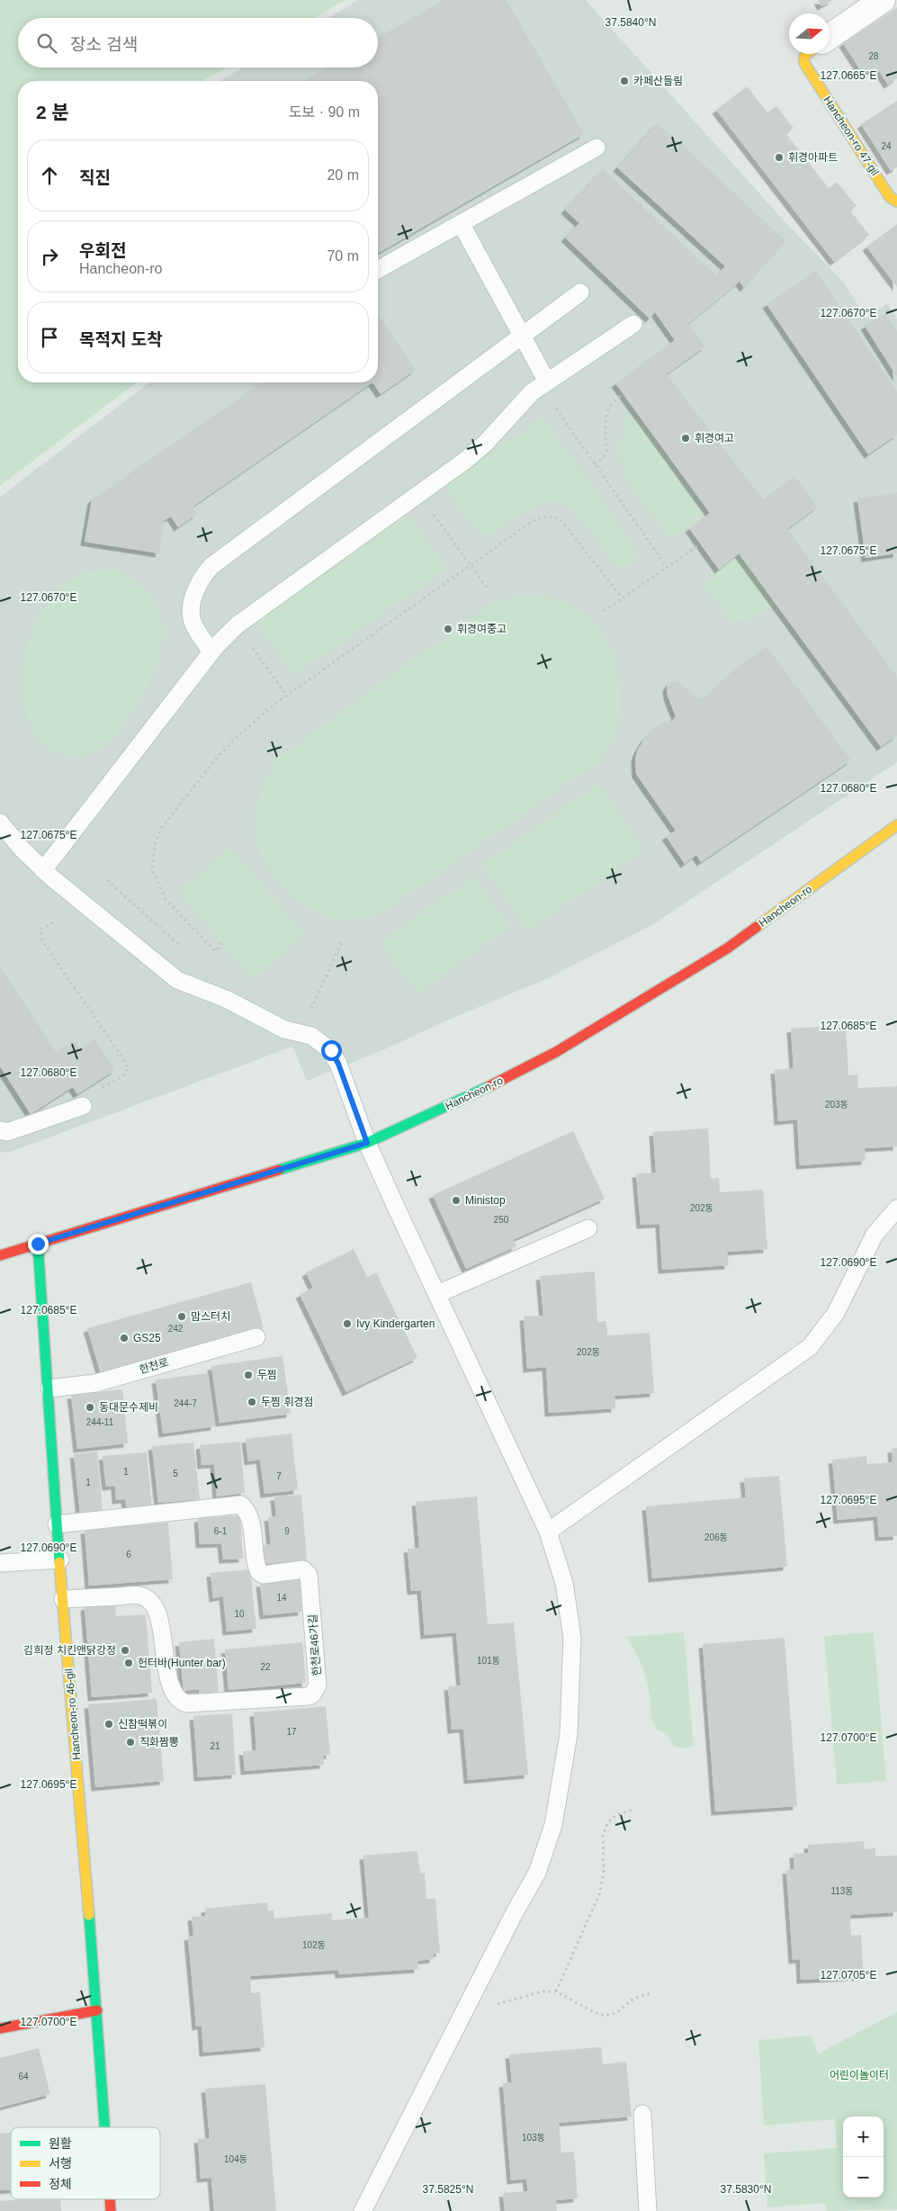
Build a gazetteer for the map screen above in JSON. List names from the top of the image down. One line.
{"streets":{"street":["Hancheon-ro 47-gil","Hancheon-ro","Hancheon-ro 46-gil"],"lane":["한천로","한천로46가길"]},"crossings":[["Hancheon-ro","Hancheon-ro 46-gil"],["한천로","Hancheon-ro 46-gil"],["한천로46가길","Hancheon-ro 46-gil"]],"parks":["어린이놀이터"],"places":["카페산들림","휘경아파트","휘경여고","휘경여중고","Ministop","맘스터치","Ivy Kindergarten","GS25","두찜","두찜 휘경점","동대문수제비","김희정 치킨앤닭강정","헌터바(Hunter bar)","신참떡볶이","직화짬뽕"],"house_numbers":["28","24","203동","202동","250","242","202동","244-7","244-11","1","5","7","1","6-1","9","206동","6","14","10","101동","22","17","21","113동","102동","64","103동","104동"],"legend":["원활","서행","정체"],"north":"right","page":{"search":"장소 검색","heading":["2 분","도보 · 90 m"],"list":[["직진","20 m"],["우회전","Hancheon-ro","70 m"],"목적지 도착"],"map_buttons":["+","−"]},"coordinates":["37.5840°N","127.0665°E","127.0670°E","127.0675°E","127.0680°E","127.0685°E","127.0690°E","127.0695°E","127.0700°E","127.0705°E","37.5825°N","37.5830°N"]}
